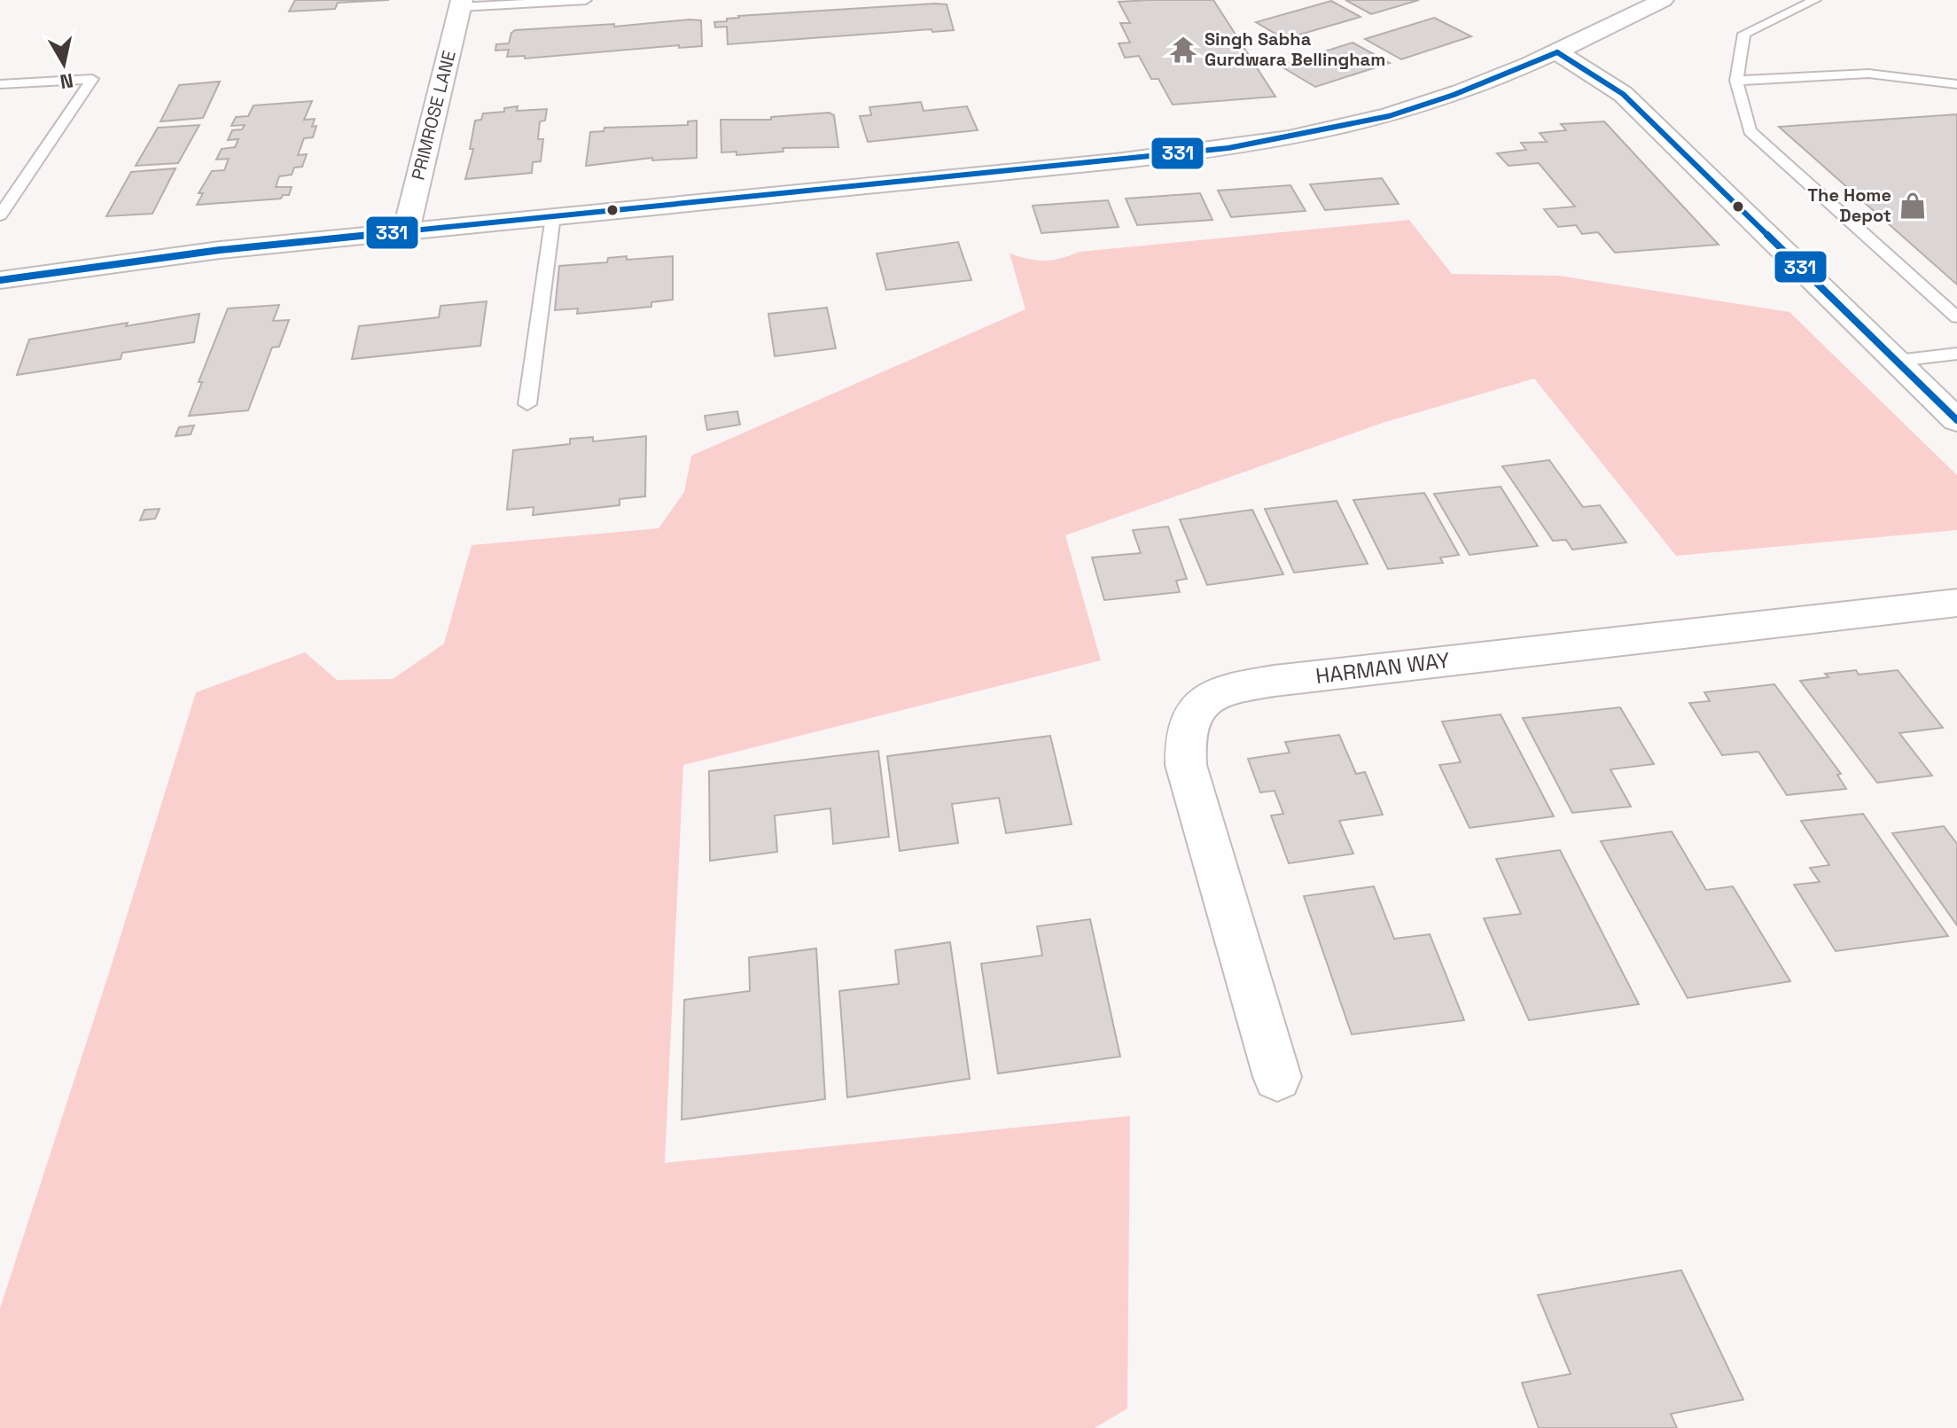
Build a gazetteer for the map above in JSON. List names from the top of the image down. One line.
{"streets":{"street":["PRIMROSE LANE","HARMAN WAY"]},"places":{"temple":["Singh Sabha Gurdwara Bellingham"],"shop":["The Home Depot"]},"lines":["transit line 331"],"north":"bottom"}
